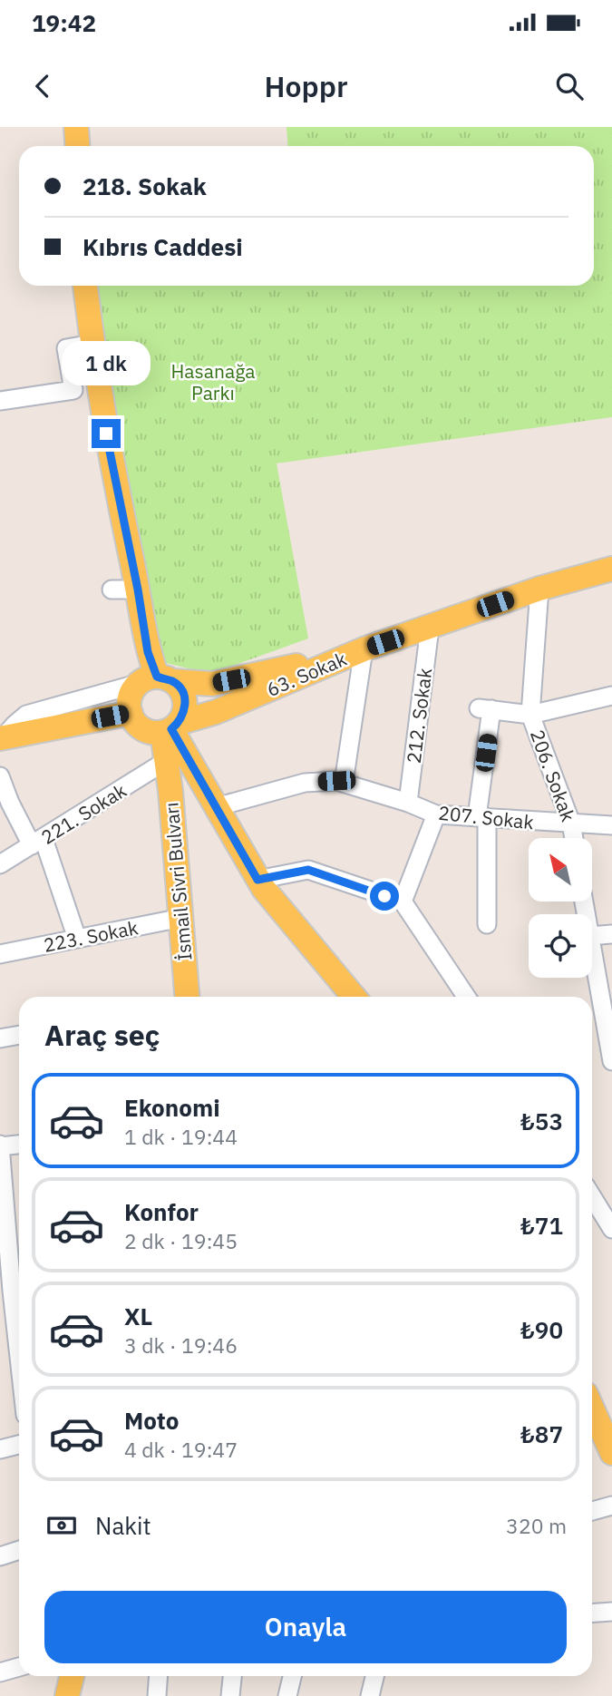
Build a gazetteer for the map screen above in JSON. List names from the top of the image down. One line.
{"streets":{"main road":["63. Sokak","İsmail Sivri Bulvarı"],"street":["212. Sokak","206. Sokak","221. Sokak","207. Sokak","223. Sokak"]},"crossings":[["63. Sokak","212. Sokak"],["63. Sokak","206. Sokak"],["63. Sokak","İsmail Sivri Bulvarı"],["212. Sokak","207. Sokak"],["206. Sokak","207. Sokak"],["221. Sokak","İsmail Sivri Bulvarı"],["İsmail Sivri Bulvarı","223. Sokak"]],"parks":["Hasanağa Parkı"],"north":"top left","page":{"status":"19:42","header":"Hoppr","banner":["218. Sokak","Kıbrıs Caddesi"],"bubble":"1 dk","heading":"Araç seç","list":[{"name":"Ekonomi","note":"1 dk · 19:44","value":"₺53"},{"name":"Konfor","note":"2 dk · 19:45","value":"₺71"},{"name":"XL","note":"3 dk · 19:46","value":"₺90"},{"name":"Moto","note":"4 dk · 19:47","value":"₺87"}],"pay":["Nakit","320 m"],"buttons":"Onayla"}}
